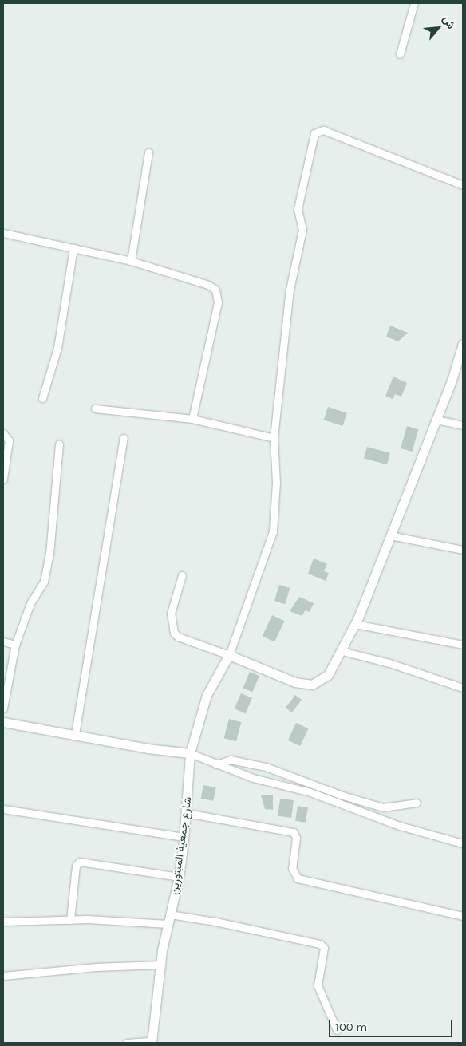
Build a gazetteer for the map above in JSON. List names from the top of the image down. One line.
{"streets":{"street":["شارع جمعية المبتورين"]},"scale_bar":"100 m","north":"top right"}
